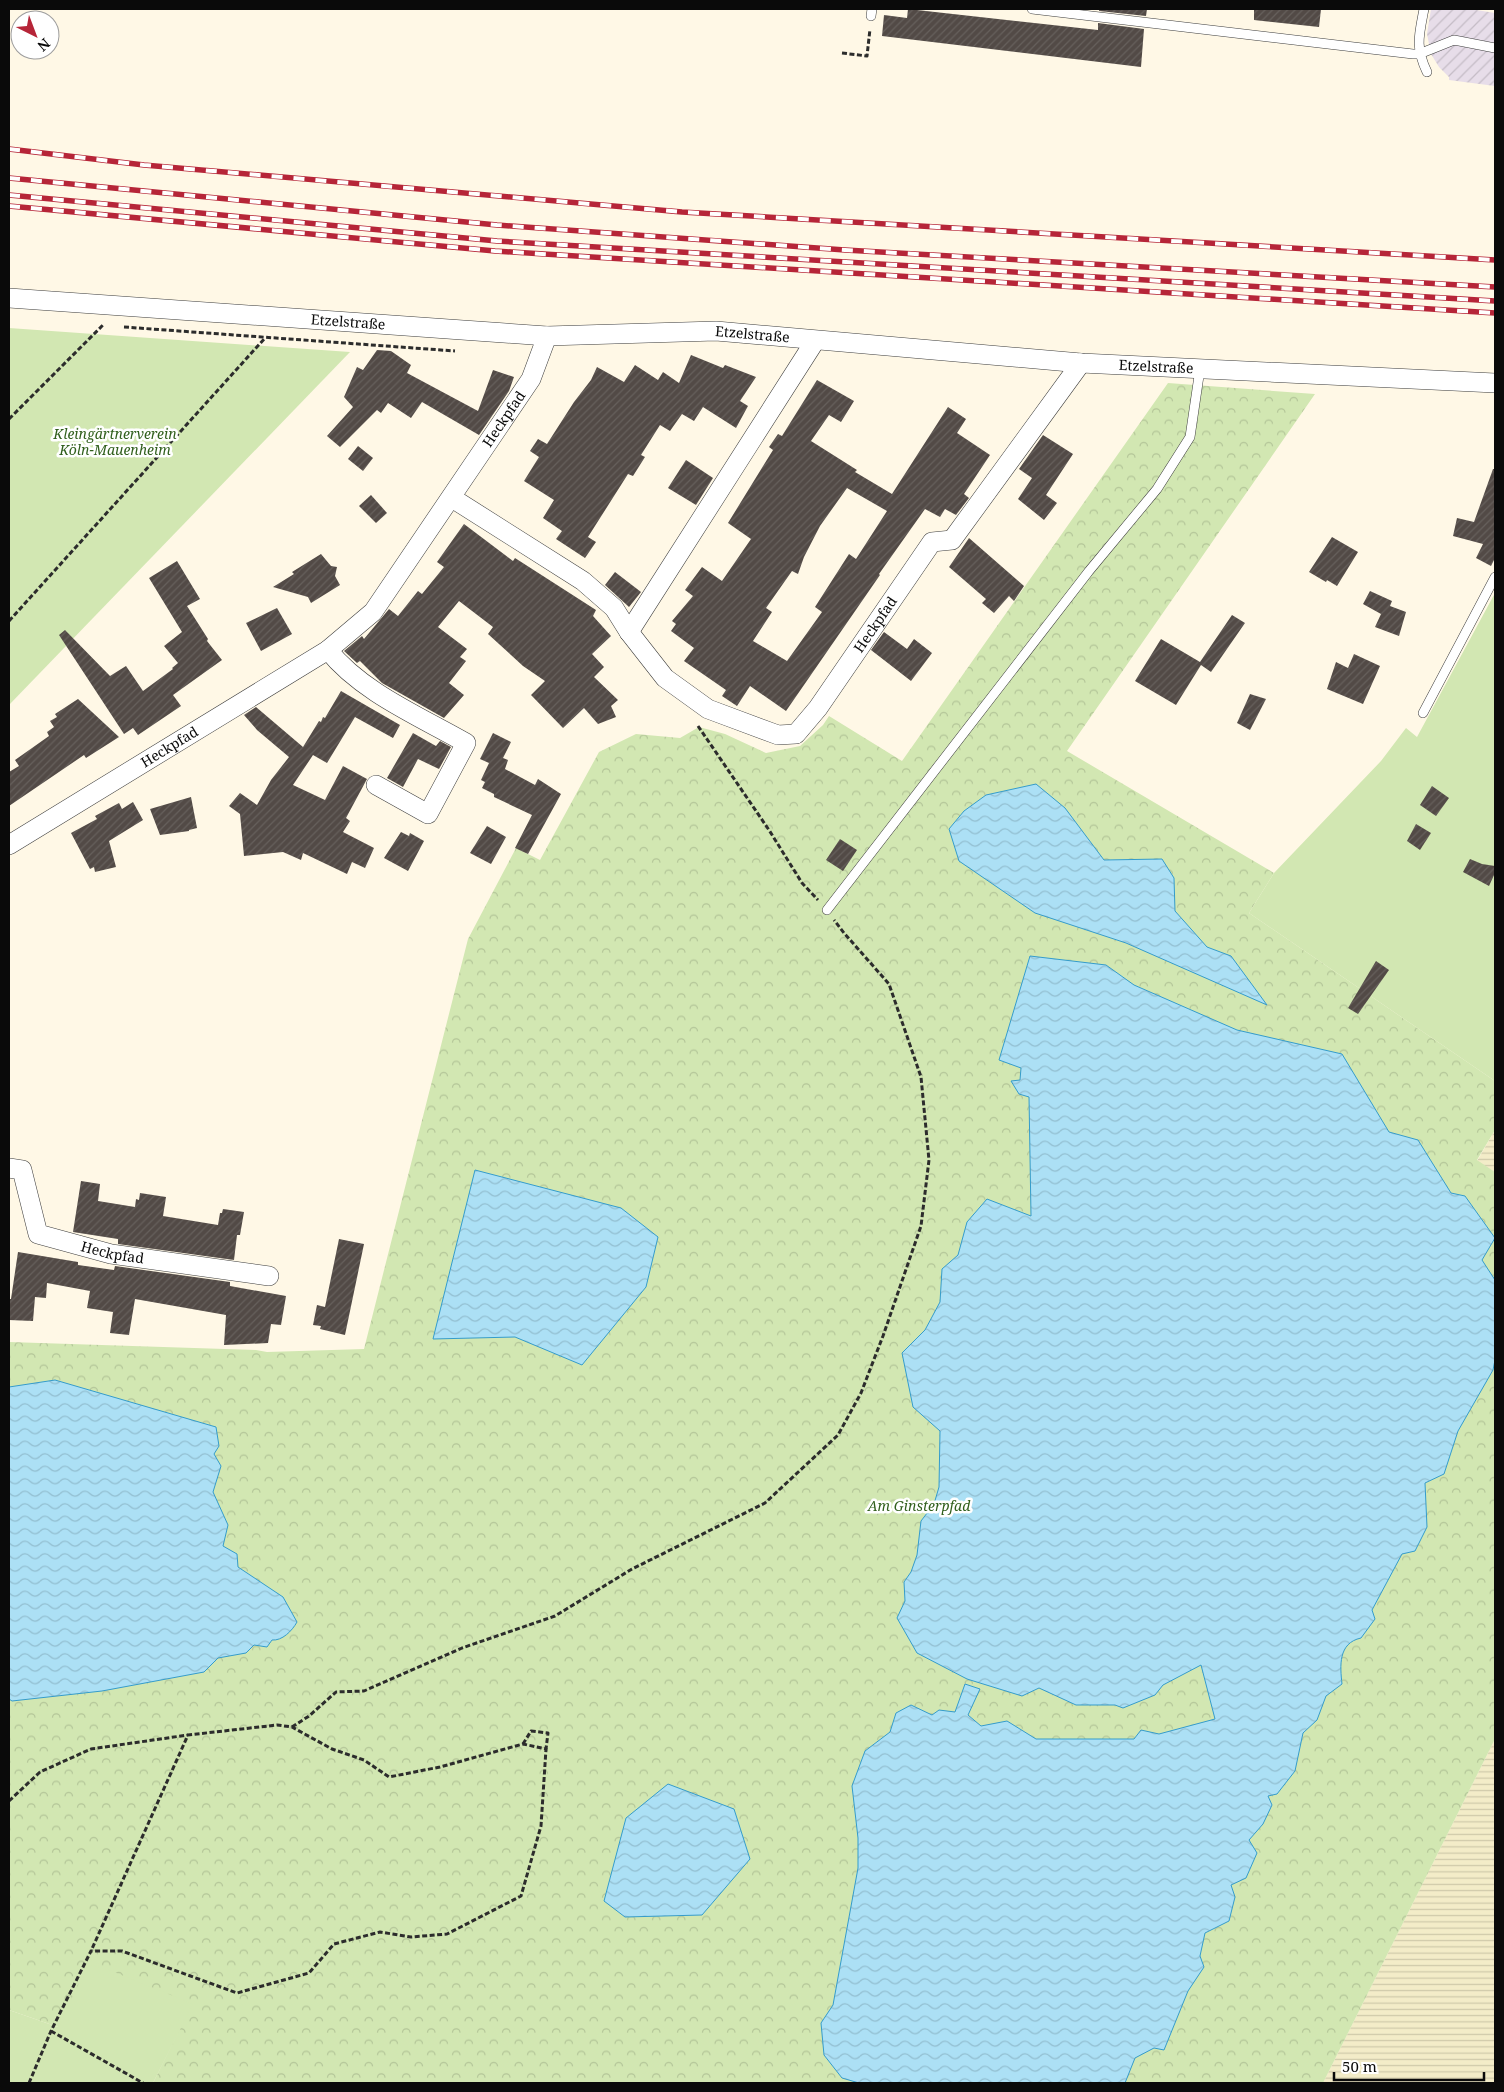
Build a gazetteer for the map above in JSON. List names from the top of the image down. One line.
{"streets":{"street":["Etzelstraße","Heckpfad"]},"crossings":[["Etzelstraße","Heckpfad"]],"parks":["Kleingärtnerverein Köln-Mauenheim","Am Ginsterpfad"],"scale_bar":"50 m","north":"bottom right"}
